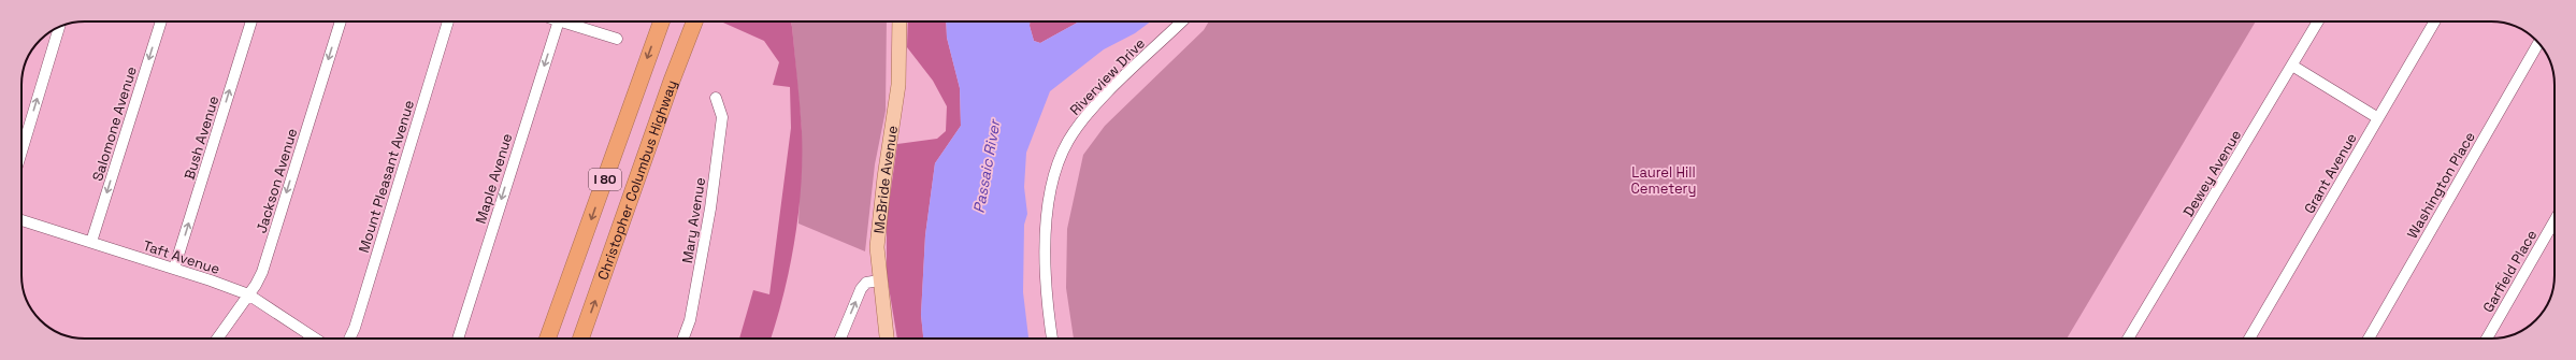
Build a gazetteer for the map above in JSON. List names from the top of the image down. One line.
{"streets":{"highway":["I 80","Christopher Columbus Highway"],"main road":["McBride Avenue"],"street":["Riverview Drive","Salomone Avenue","Bush Avenue","Dewey Avenue","Grant Avenue","Mount Pleasant Avenue","Maple Avenue","Jackson Avenue","Washington Place","Mary Avenue","Taft Avenue","Garfield Place"]},"crossings":[["Salomone Avenue","Taft Avenue"],["Bush Avenue","Taft Avenue"],["Jackson Avenue","Taft Avenue"]],"one_way":["Bush Avenue","Maple Avenue","Jackson Avenue"],"water":["Passaic River"],"parks":["Laurel Hill Cemetery"]}
